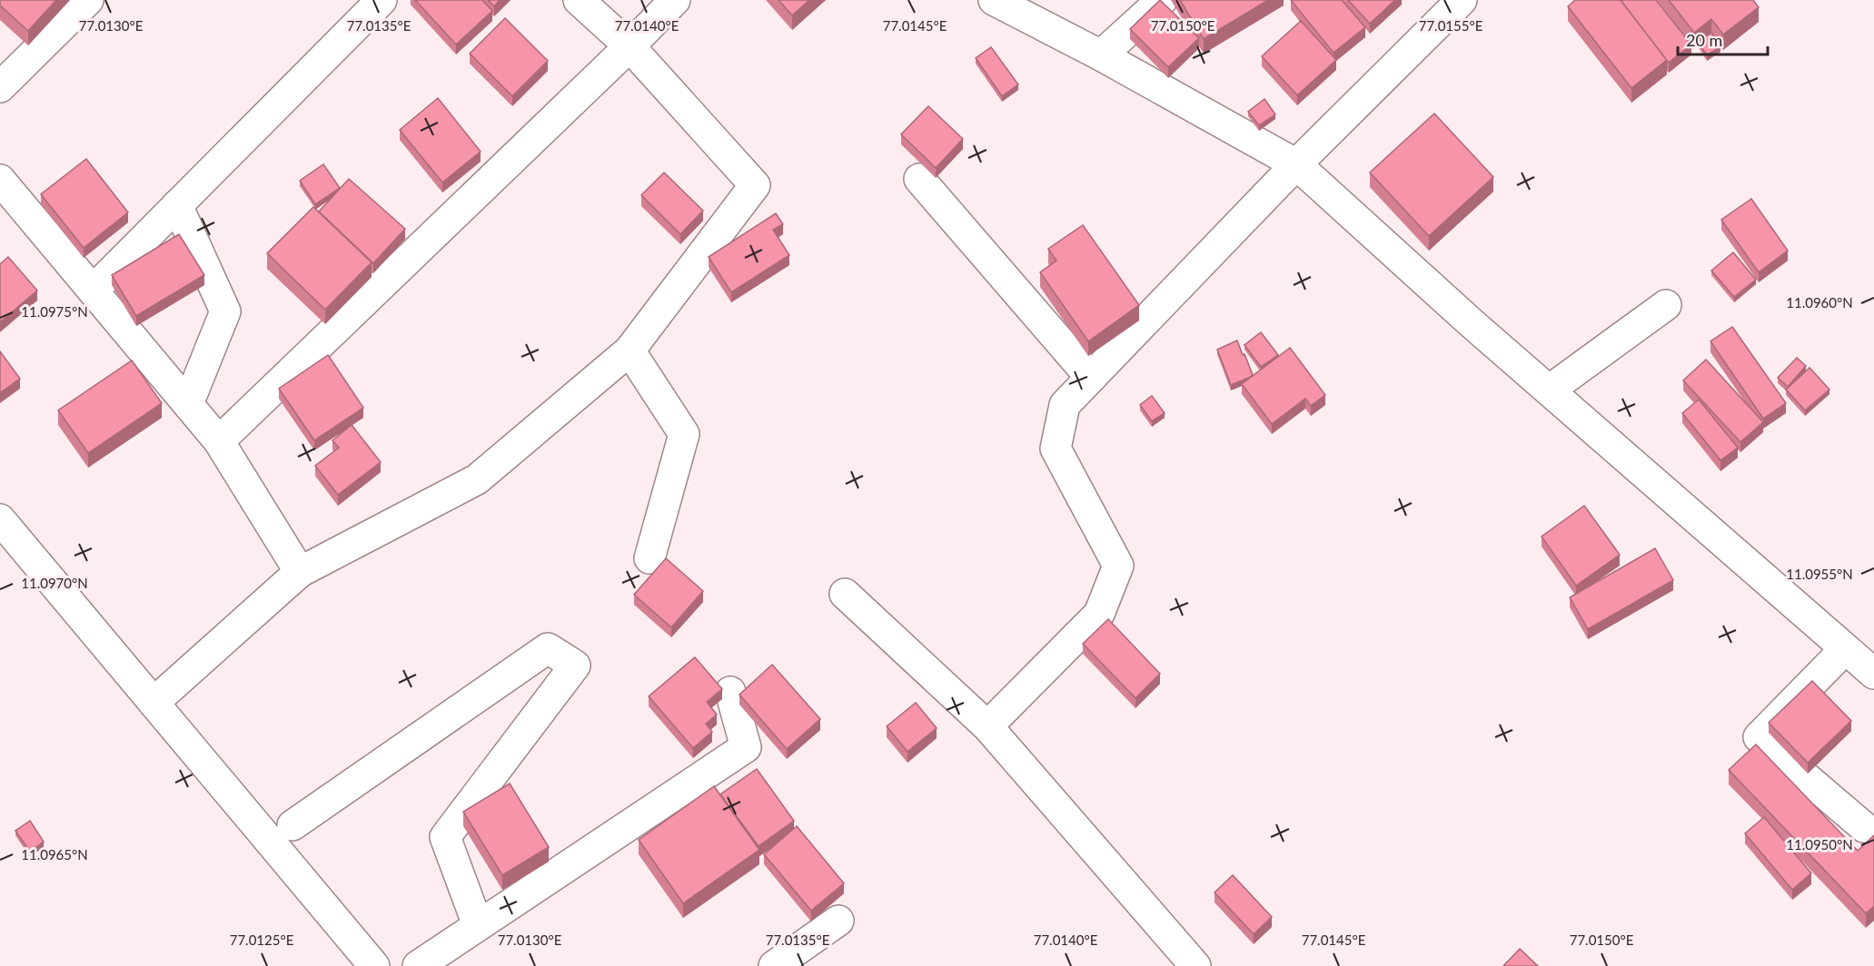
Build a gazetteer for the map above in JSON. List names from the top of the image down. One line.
{"scale_bar":"20 m","coordinates":["77.0155°E","77.0130°E","77.0135°E","77.0140°E","77.0145°E","77.0150°E","11.0960°N","11.0975°N","11.0955°N","11.0970°N","11.0950°N","11.0965°N","77.0125°E"]}
